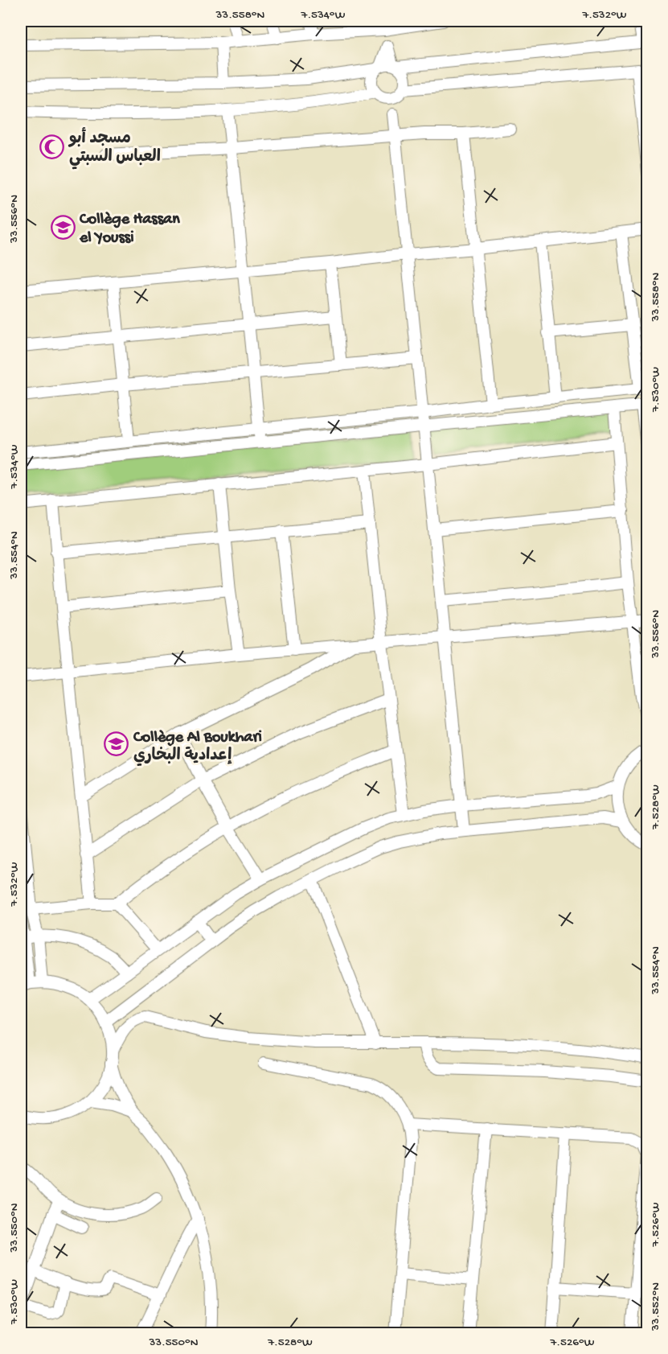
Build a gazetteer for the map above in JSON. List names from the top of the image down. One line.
{"places":{"mosque":["مسجد أبو العباس السبتي"],"school or university":["Collège Hassan el Youssi","Collège Al Boukhari إعدادية البخاري"]},"coordinates":["33.558°N","7.534°W","7.532°W","33.556°N","7.530°W","33.554°N","7.528°W","7.526°W","33.550°N","33.552°N"]}
